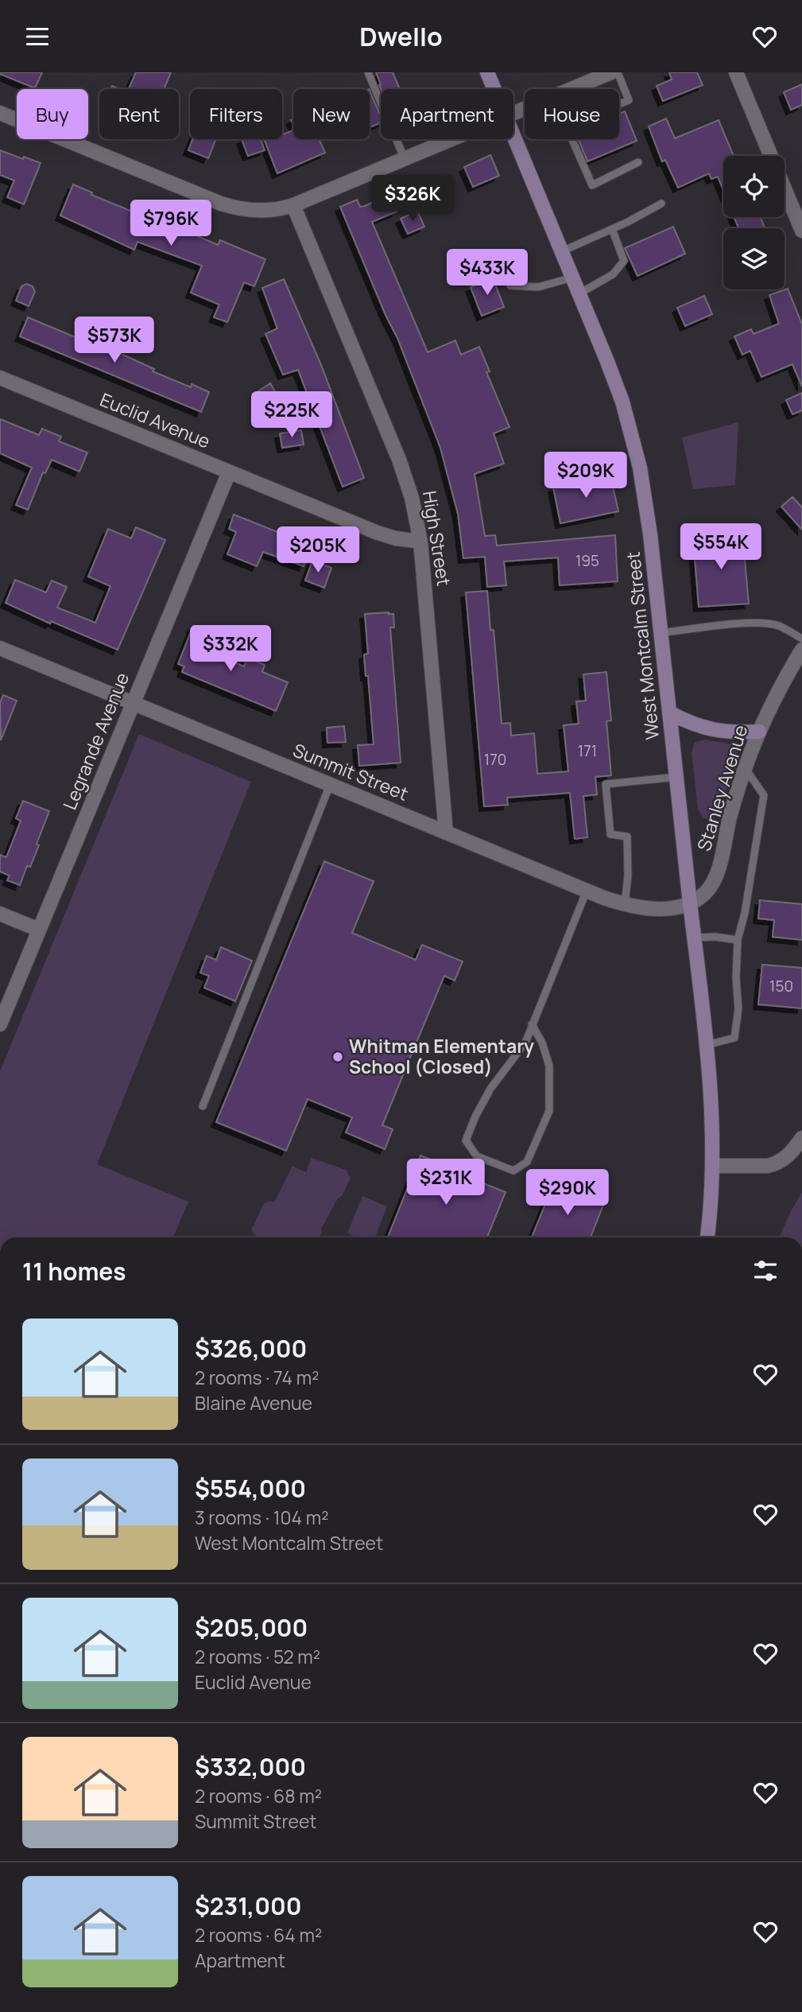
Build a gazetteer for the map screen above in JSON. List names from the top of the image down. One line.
{"streets":{"main road":["West Montcalm Street"],"street":["Euclid Avenue","High Street","Legrande Avenue","Summit Street","Stanley Avenue"]},"crossings":[["Euclid Avenue","High Street"],["Euclid Avenue","Legrande Avenue"],["High Street","Summit Street"],["West Montcalm Street","Summit Street"],["West Montcalm Street","Stanley Avenue"],["Legrande Avenue","Summit Street"],["Summit Street","Stanley Avenue"]],"places":["Whitman Elementary School (Closed)"],"house_numbers":["195","171","170","150"],"page":{"header":"Dwello","chip":["Buy","Rent","Filters","New","Apartment","House"],"price":["$326K","$796K","$433K","$573K","$225K","$209K","$554K","$205K","$332K","$231K","$290K"],"heading":"11 homes","list":[{"name":"$326,000","note":"2 rooms · 74 m² · Blaine Avenue"},{"name":"$554,000","note":"3 rooms · 104 m² · West Montcalm Street"},{"name":"$205,000","note":"2 rooms · 52 m² · Euclid Avenue"},{"name":"$332,000","note":"2 rooms · 68 m² · Summit Street"},{"name":"$231,000","note":"2 rooms · 64 m² · Apartment"}]}}
